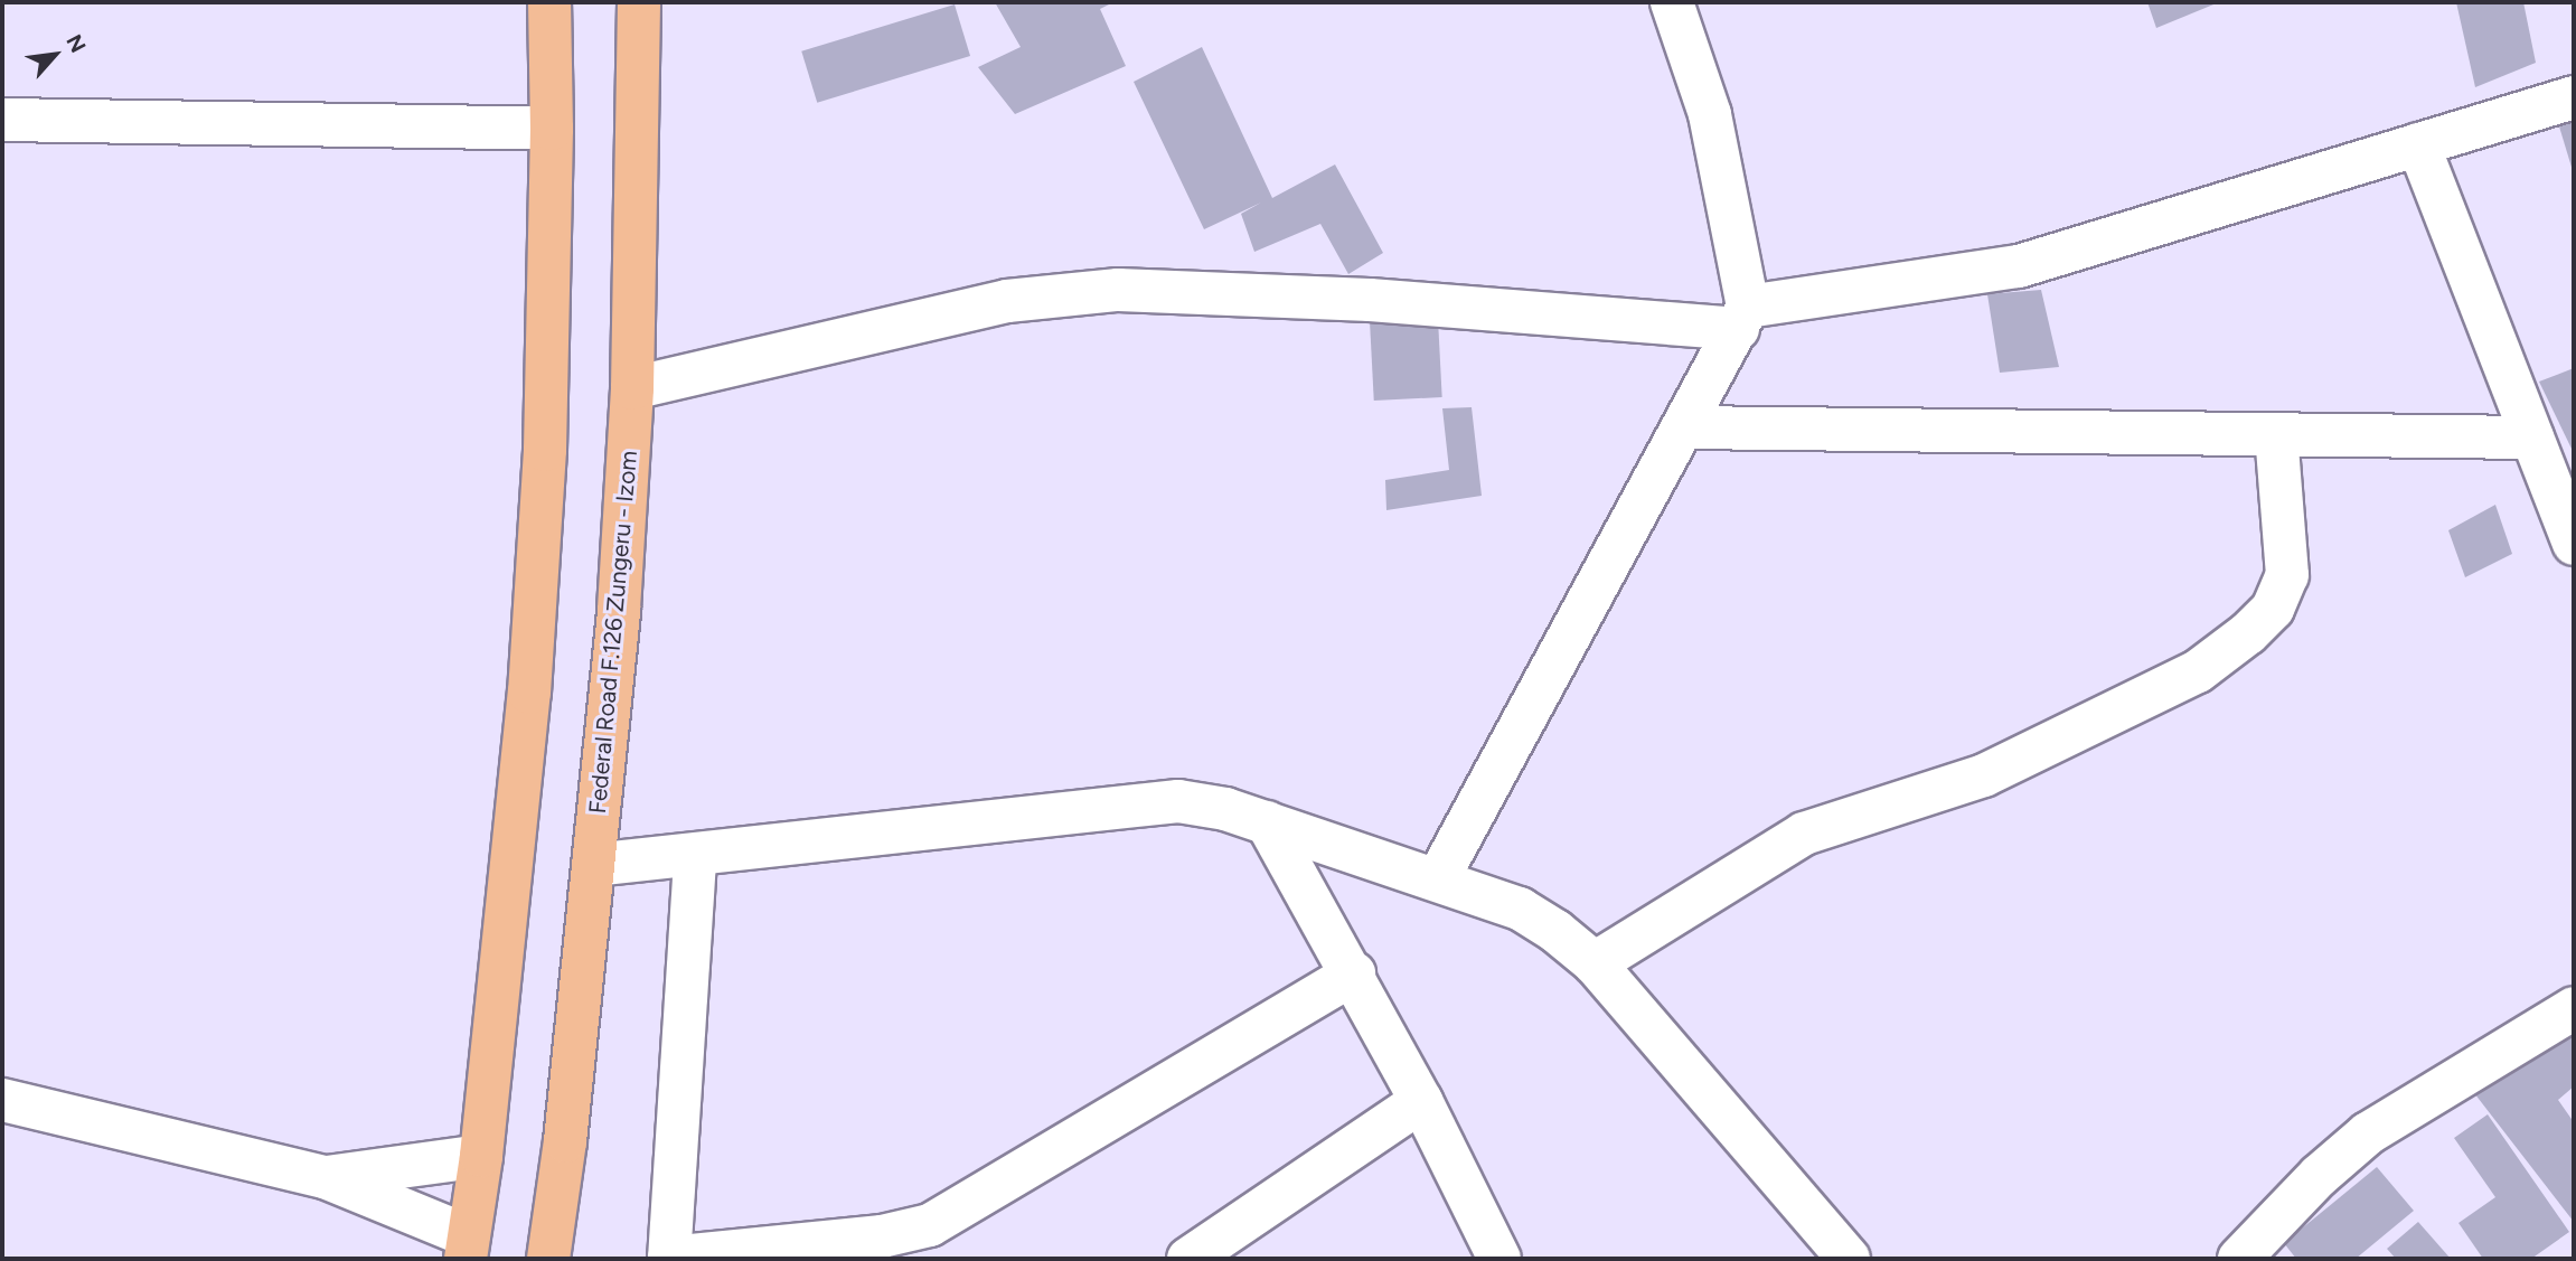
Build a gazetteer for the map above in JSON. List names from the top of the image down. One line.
{"streets":{"main road":["Federal Road F.126 Zungeru - Izom"]},"north":"top right"}
